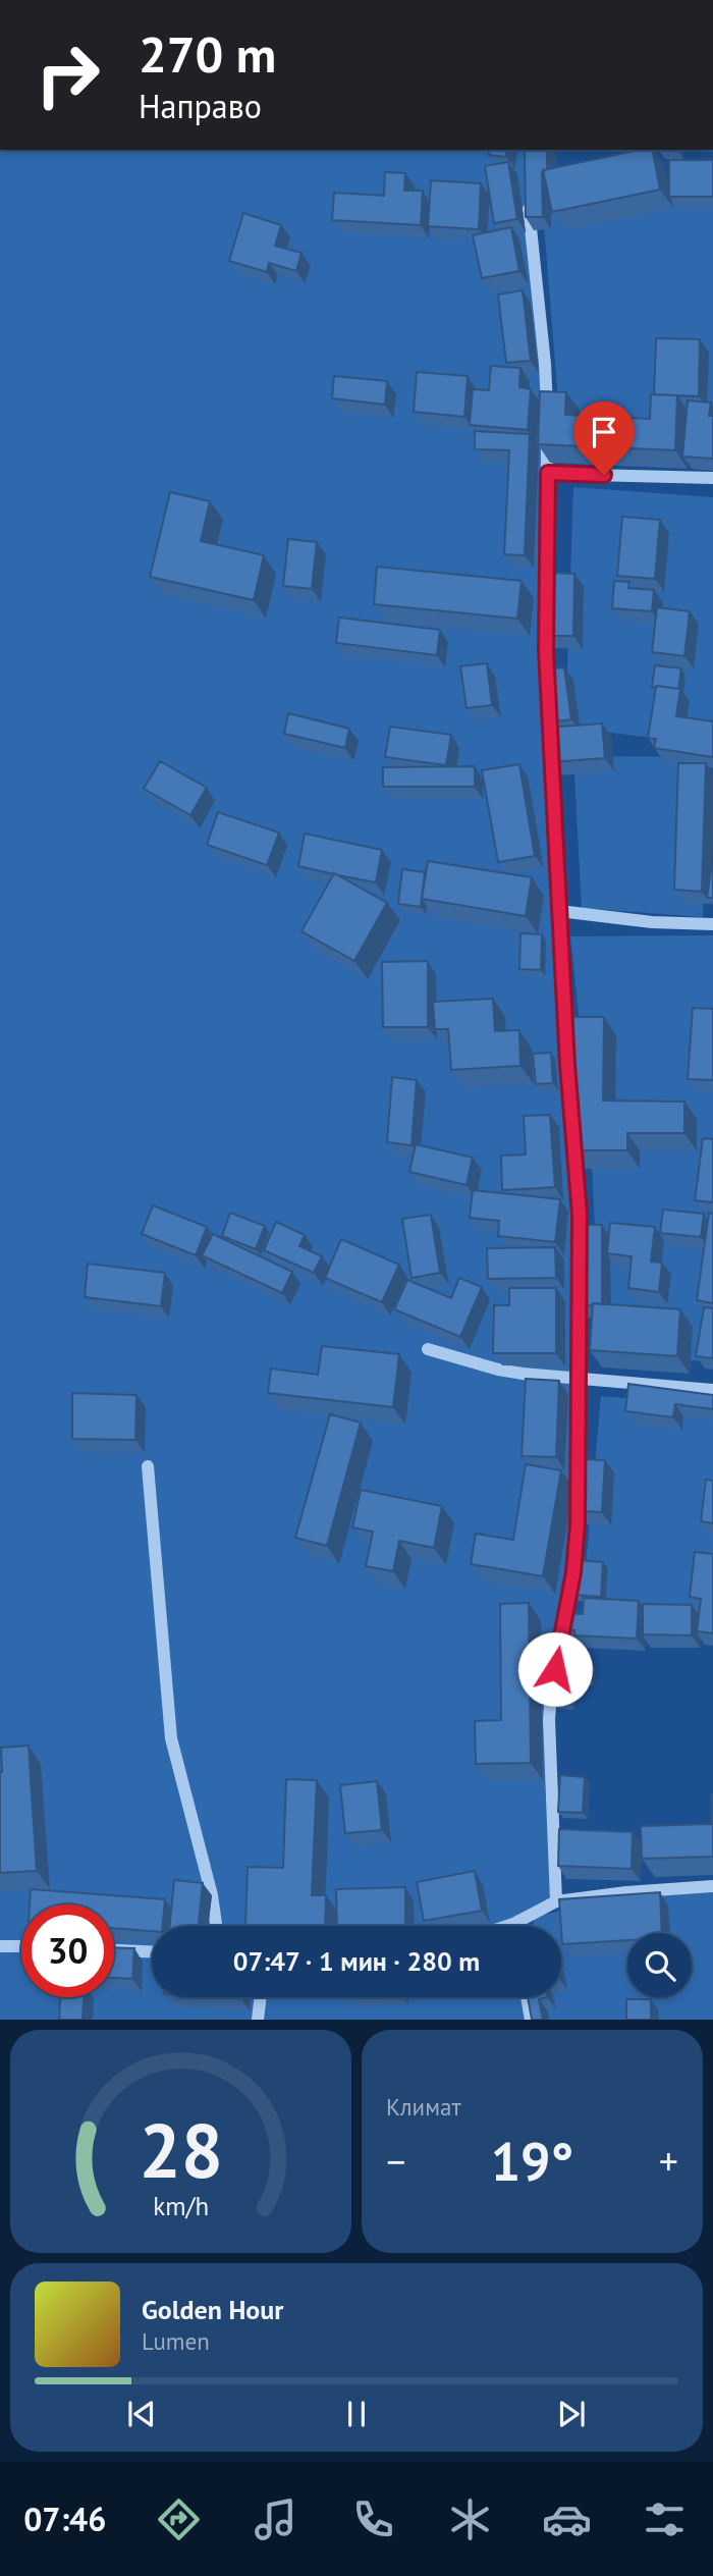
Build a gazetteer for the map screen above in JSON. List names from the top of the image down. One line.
{"page":{"turn":["270 m","Направо"],"limit":"30","trip":"07:47 · 1 мин · 280 m","tile":"Климат","heat":["−","19°","+"],"song":["Golden Hour","Lumen"],"tabs":"07:46","gauge":["28","km/h"]}}
